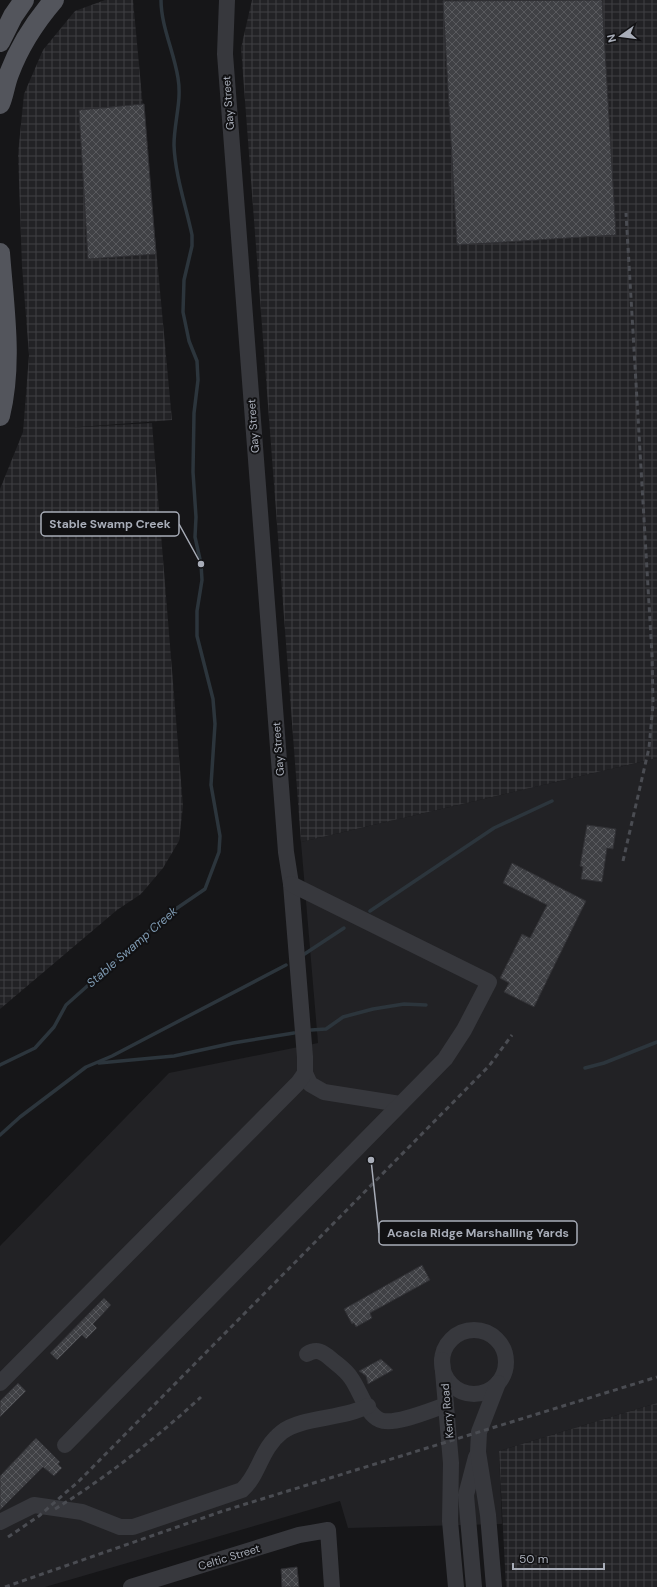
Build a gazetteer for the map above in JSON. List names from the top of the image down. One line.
{"streets":{"street":["Gay Street","Kerry Road","Celtic Street"]},"water":["Stable Swamp Creek"],"places":["Stable Swamp Creek","Acacia Ridge Marshalling Yards"],"scale_bar":"50 m","north":"left"}
